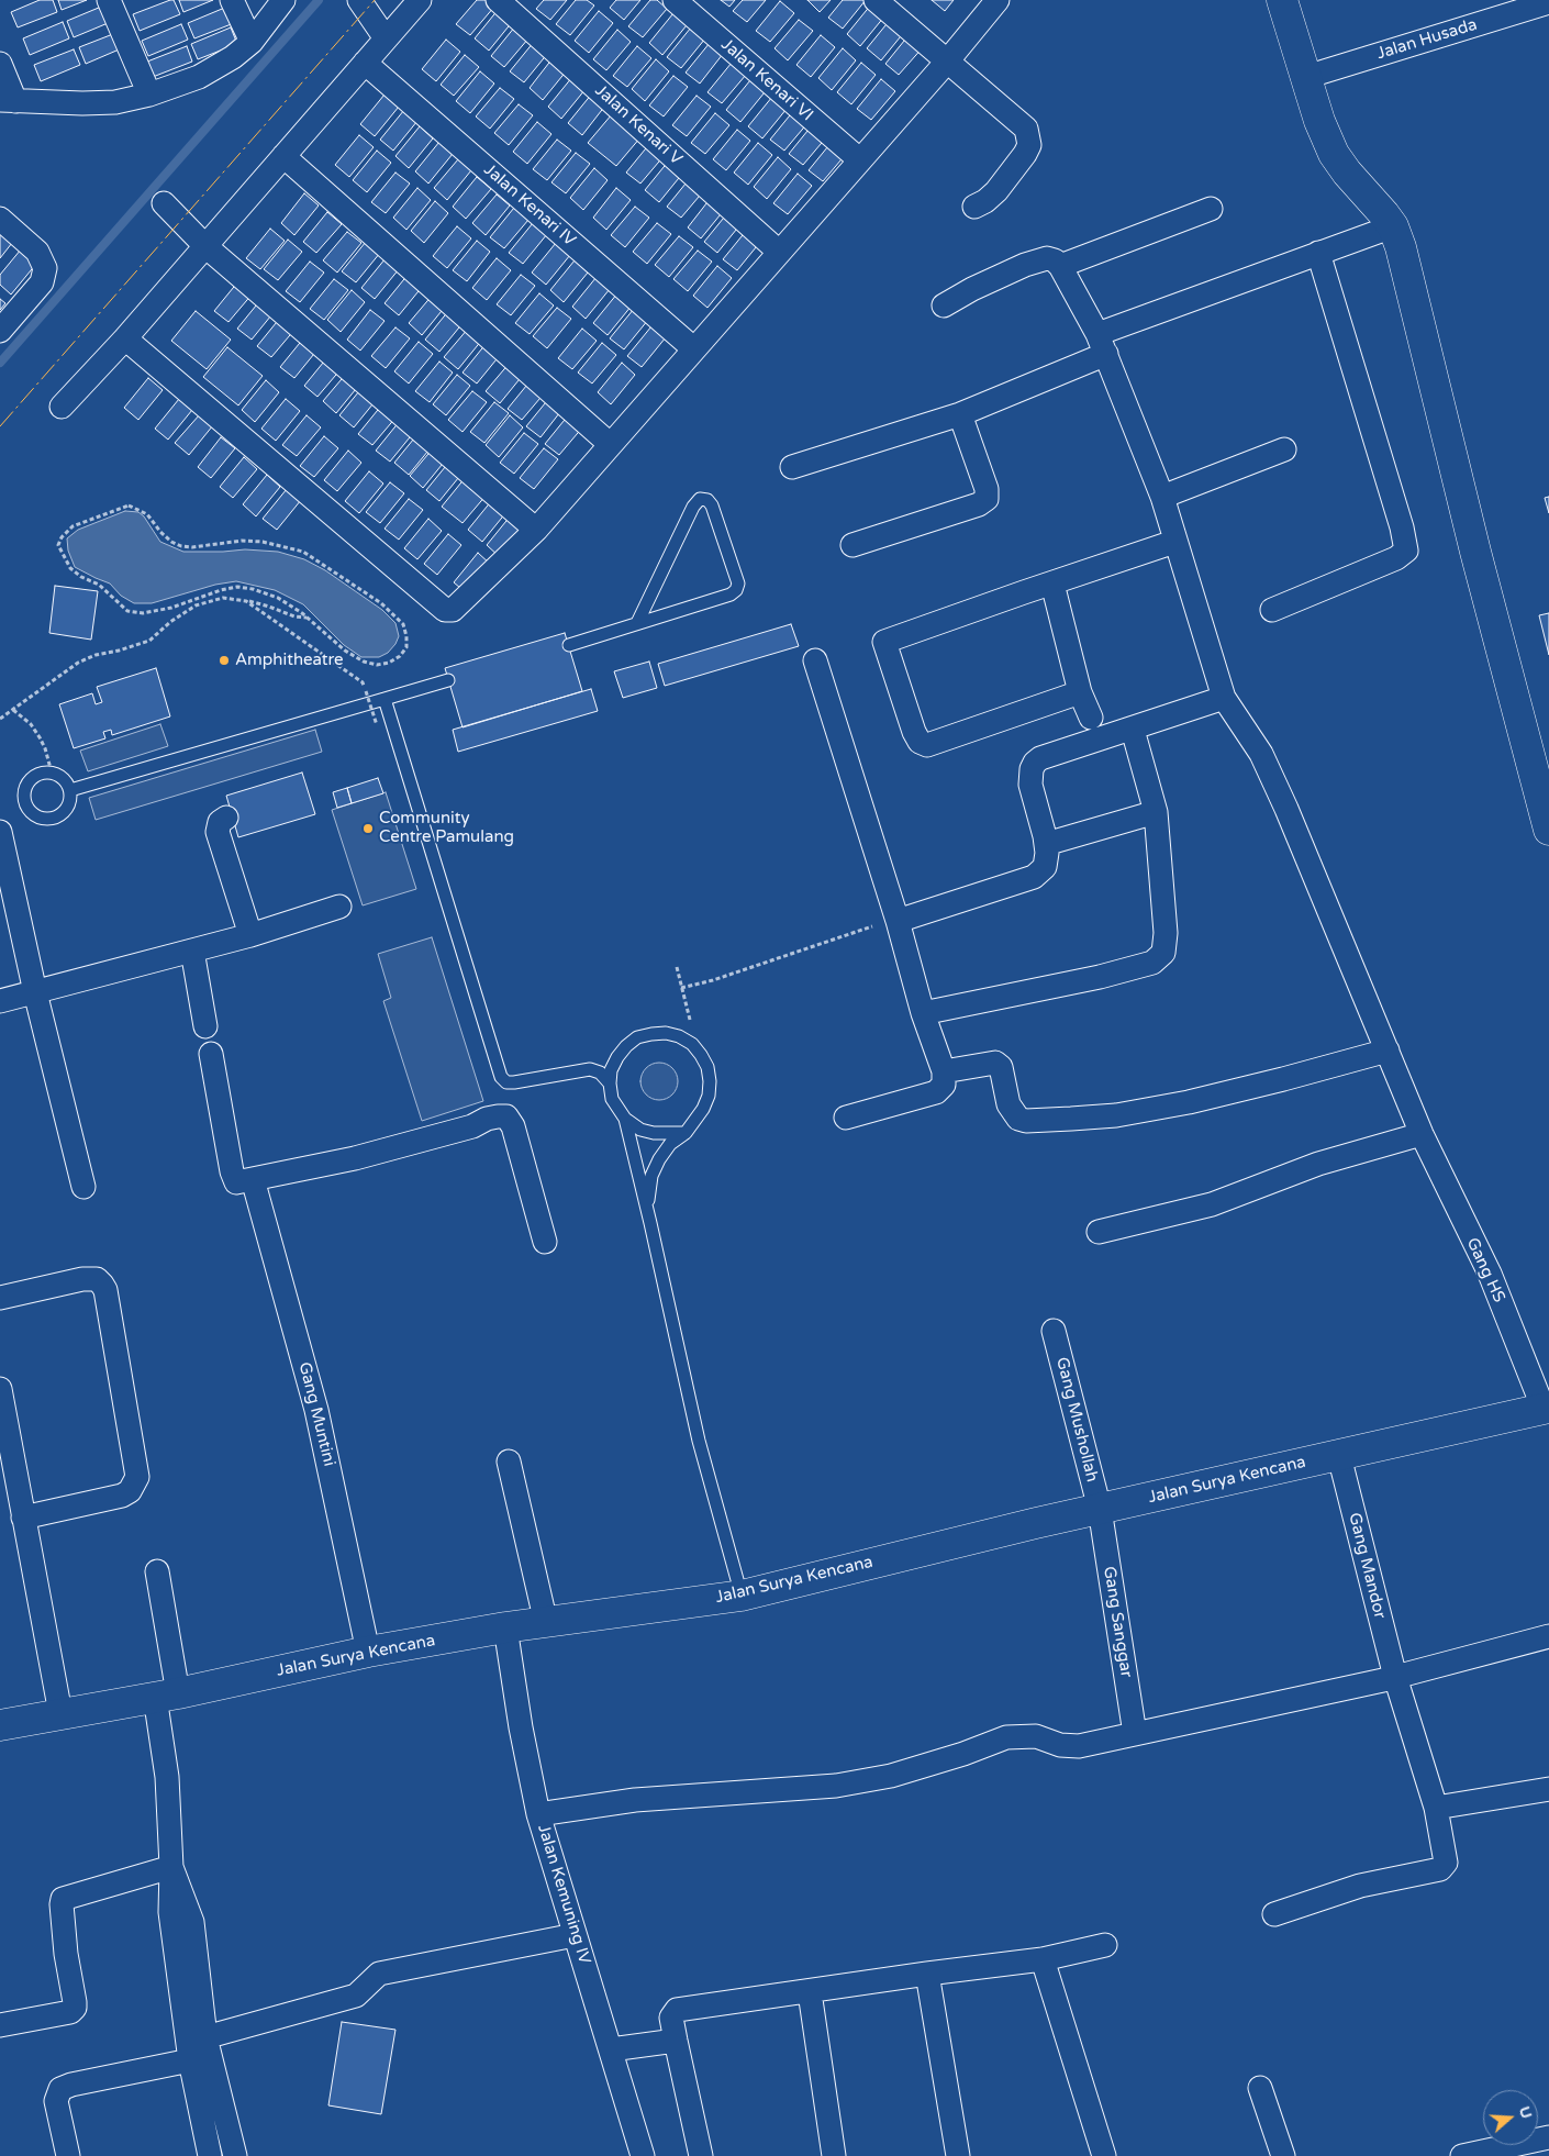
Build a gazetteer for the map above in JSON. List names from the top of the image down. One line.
{"streets":{"main road":["Jalan Surya Kencana"],"street":["Jalan Husada","Jalan Kenari VI","Jalan Kenari V","Jalan Kenari IV","Gang HS","Gang Muntini","Gang Mushollah","Gang Mandor","Gang Sanggar","Jalan Kemuning IV"]},"crossings":[["Gang HS","Jalan Surya Kencana"],["Gang Muntini","Jalan Surya Kencana"],["Gang Mushollah","Jalan Surya Kencana"],["Gang Mushollah","Gang Sanggar"],["Jalan Surya Kencana","Gang Mandor"],["Jalan Surya Kencana","Gang Sanggar"],["Jalan Surya Kencana","Jalan Kemuning IV"]],"places":["Amphitheatre","Community Centre Pamulang"],"north":"right"}
